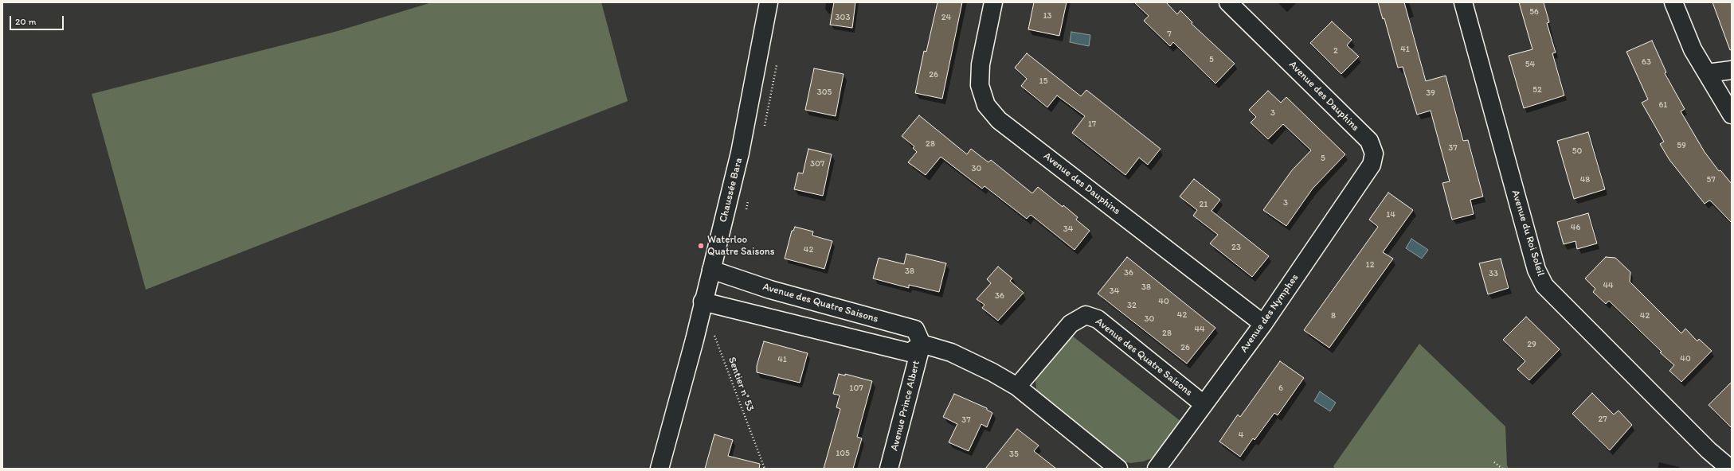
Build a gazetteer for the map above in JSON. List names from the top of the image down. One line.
{"streets":{"street":["Avenue des Dauphins","Chaussée Bara","Avenue du Roi Soleil","Avenue des Quatre Saisons","Avenue des Nymphes","Avenue Prince Albert"],"path":["Sentier n° 53"]},"crossings":[["Avenue des Dauphins","Avenue des Nymphes"],["Chaussée Bara","Avenue des Quatre Saisons"],["Avenue des Quatre Saisons","Avenue des Nymphes"],["Avenue des Quatre Saisons","Avenue Prince Albert"]],"places":["Waterloo Quatre Saisons"],"house_numbers":["56","13","303","24","7","41","2","5","63","54","26","15","52","305","39","61","3","17","28","59","37","50","5","307","30","48","57","3","21","14","46","34","23","42","12","38","36","33","44","38","34","36","40","32","42","8","42","30","44","28","29","26","40","41","107","6","27","37","4","105","35"],"scale_bar":"20 m"}
